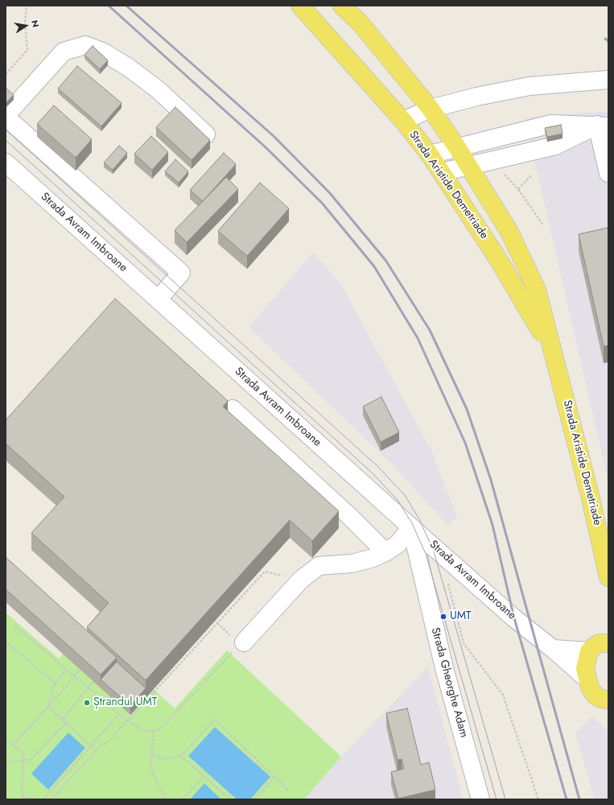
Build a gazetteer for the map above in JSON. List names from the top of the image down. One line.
{"streets":{"main road":["Strada Aristide Demetriade"],"street":["Strada Avram Imbroane","Strada Gheorghe Adam"]},"crossings":[["Strada Avram Imbroane","Strada Gheorghe Adam"]],"places":["UMT","Ștrandul UMT"],"north":"right"}
